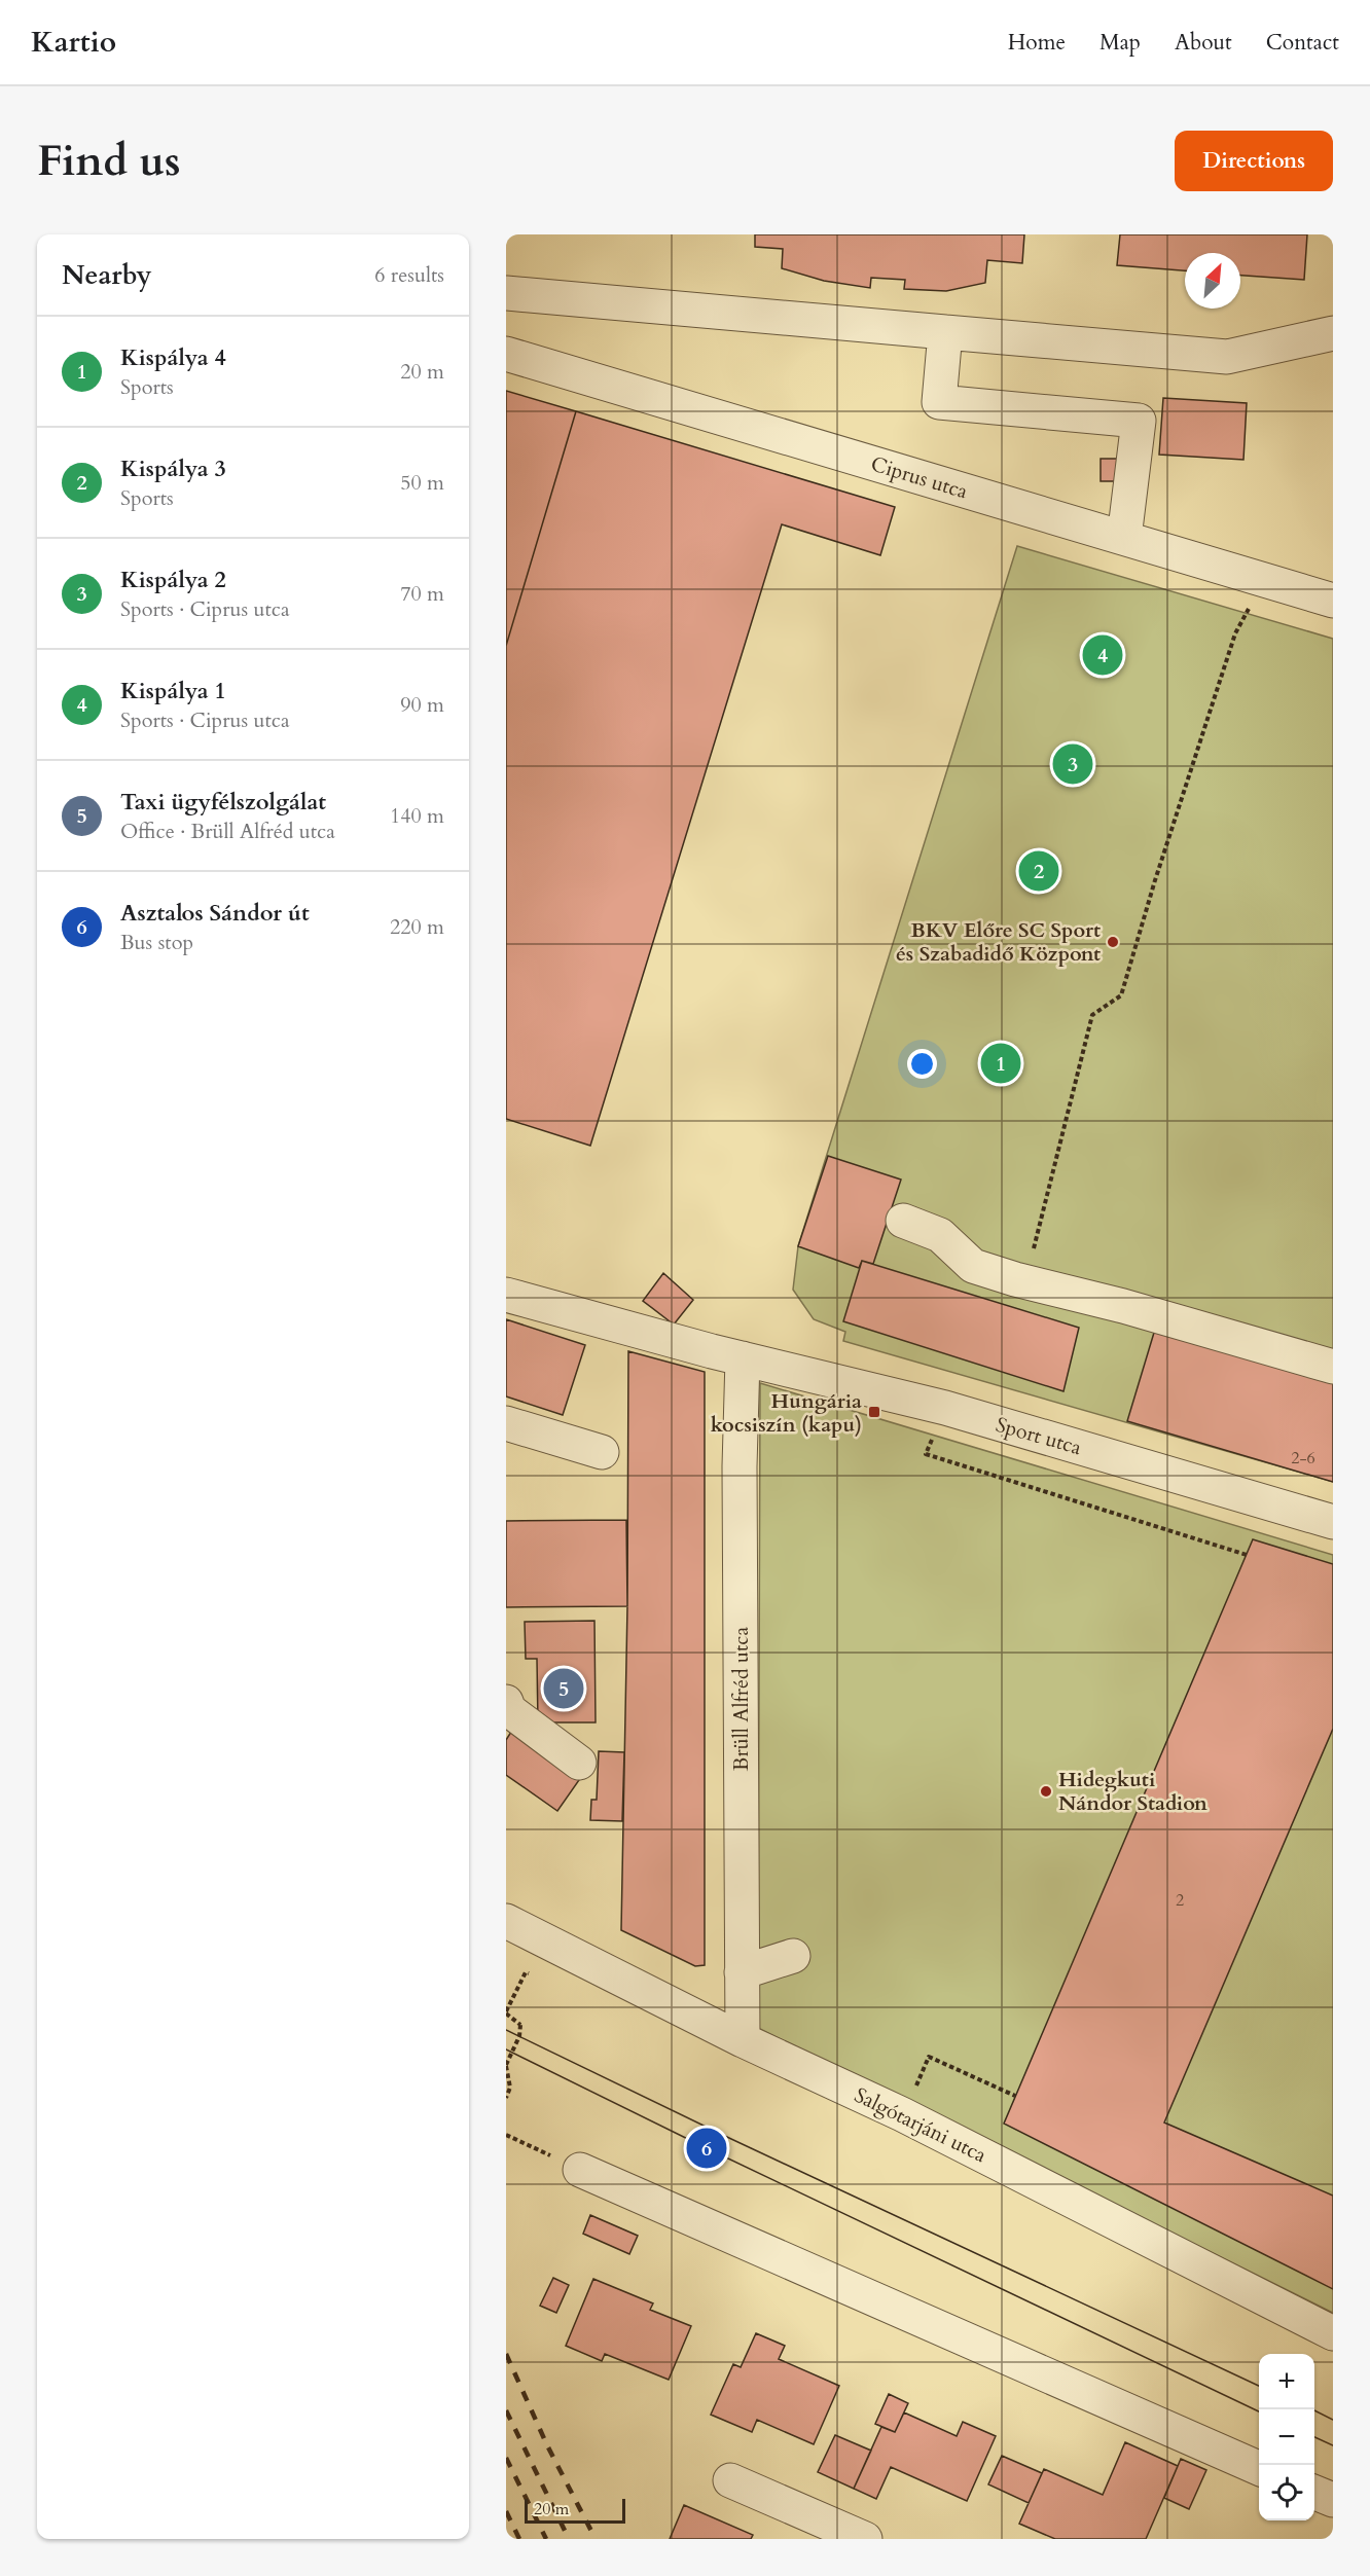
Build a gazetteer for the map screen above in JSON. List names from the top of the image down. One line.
{"streets":{"street":["Ciprus utca","Sport utca","Brüll Alfréd utca","Salgótarjáni utca"]},"crossings":[["Sport utca","Brüll Alfréd utca"],["Brüll Alfréd utca","Salgótarjáni utca"]],"places":{"other":["BKV Előre SC Sport és Szabadidő Központ","Hidegkuti Nándor Stadion"],"transit":["Hungária kocsiszín (kapu)"]},"house_numbers":["2-6","2"],"scale_bar":"20 m","north":"top right","page":{"header":"Kartio","nav":["Home","Map","About","Contact"],"buttons":"Directions","title":"Find us","heading":["Nearby","6 results"],"list":[{"mark":"1","name":"Kispálya 4","note":"Sports","value":"20 m"},{"mark":"2","name":"Kispálya 3","note":"Sports","value":"50 m"},{"mark":"3","name":"Kispálya 2","note":"Sports · Ciprus utca","value":"70 m"},{"mark":"4","name":"Kispálya 1","note":"Sports · Ciprus utca","value":"90 m"},{"mark":"5","name":"Taxi ügyfélszolgálat","note":"Office · Brüll Alfréd utca","value":"140 m"},{"mark":"6","name":"Asztalos Sándor út","note":"Bus stop","value":"220 m"}],"pins":["4","3","2","1","5","6"],"map_buttons":["+","−"],"scale":"20 m"}}
